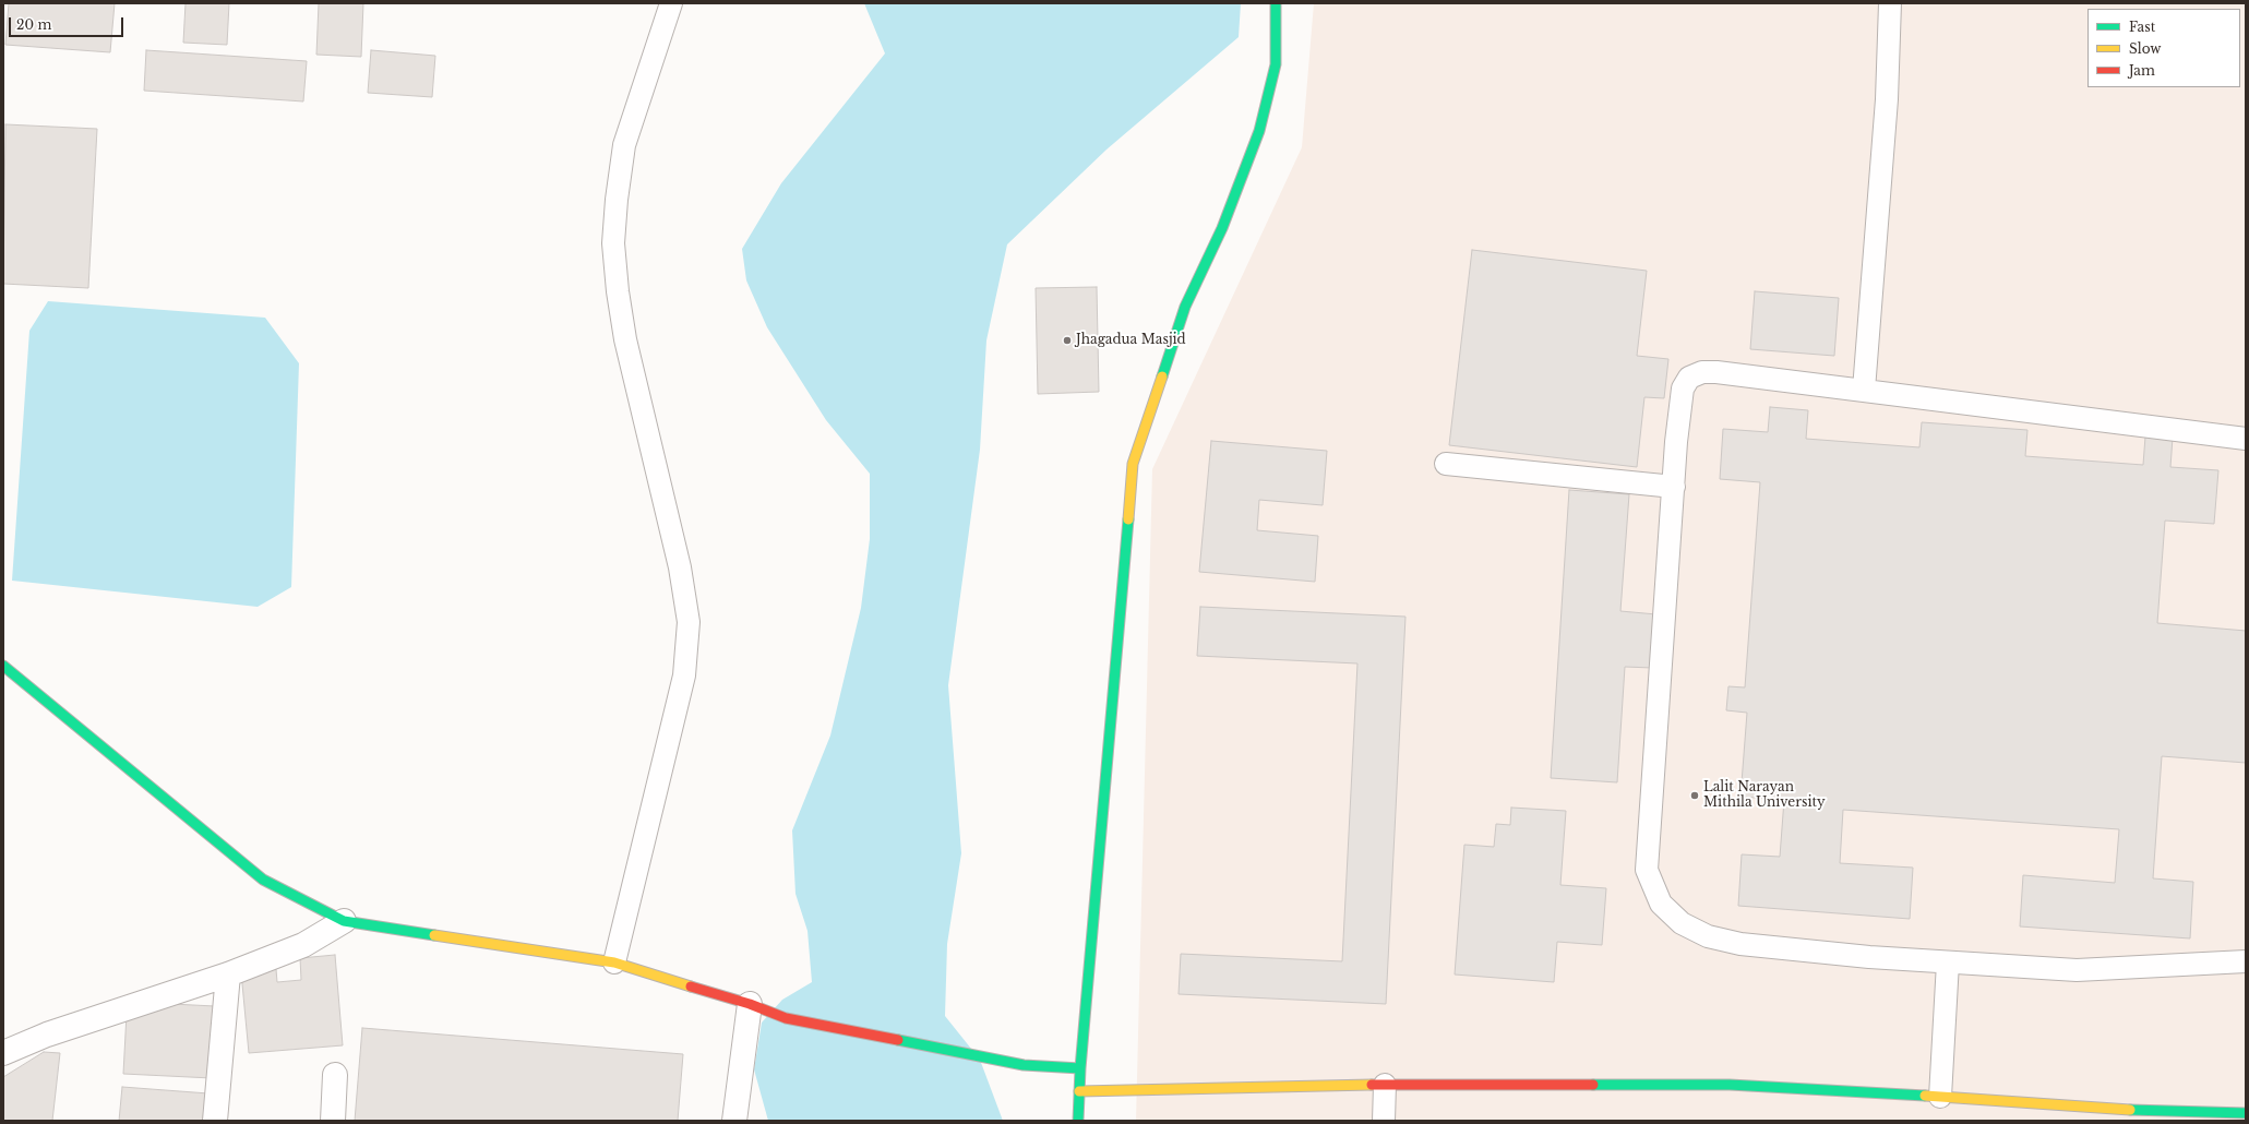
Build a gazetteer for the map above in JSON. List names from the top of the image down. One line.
{"places":["Jhagadua Masjid","Lalit Narayan Mithila University"],"legend":["Fast","Slow","Jam"],"scale_bar":"20 m"}
